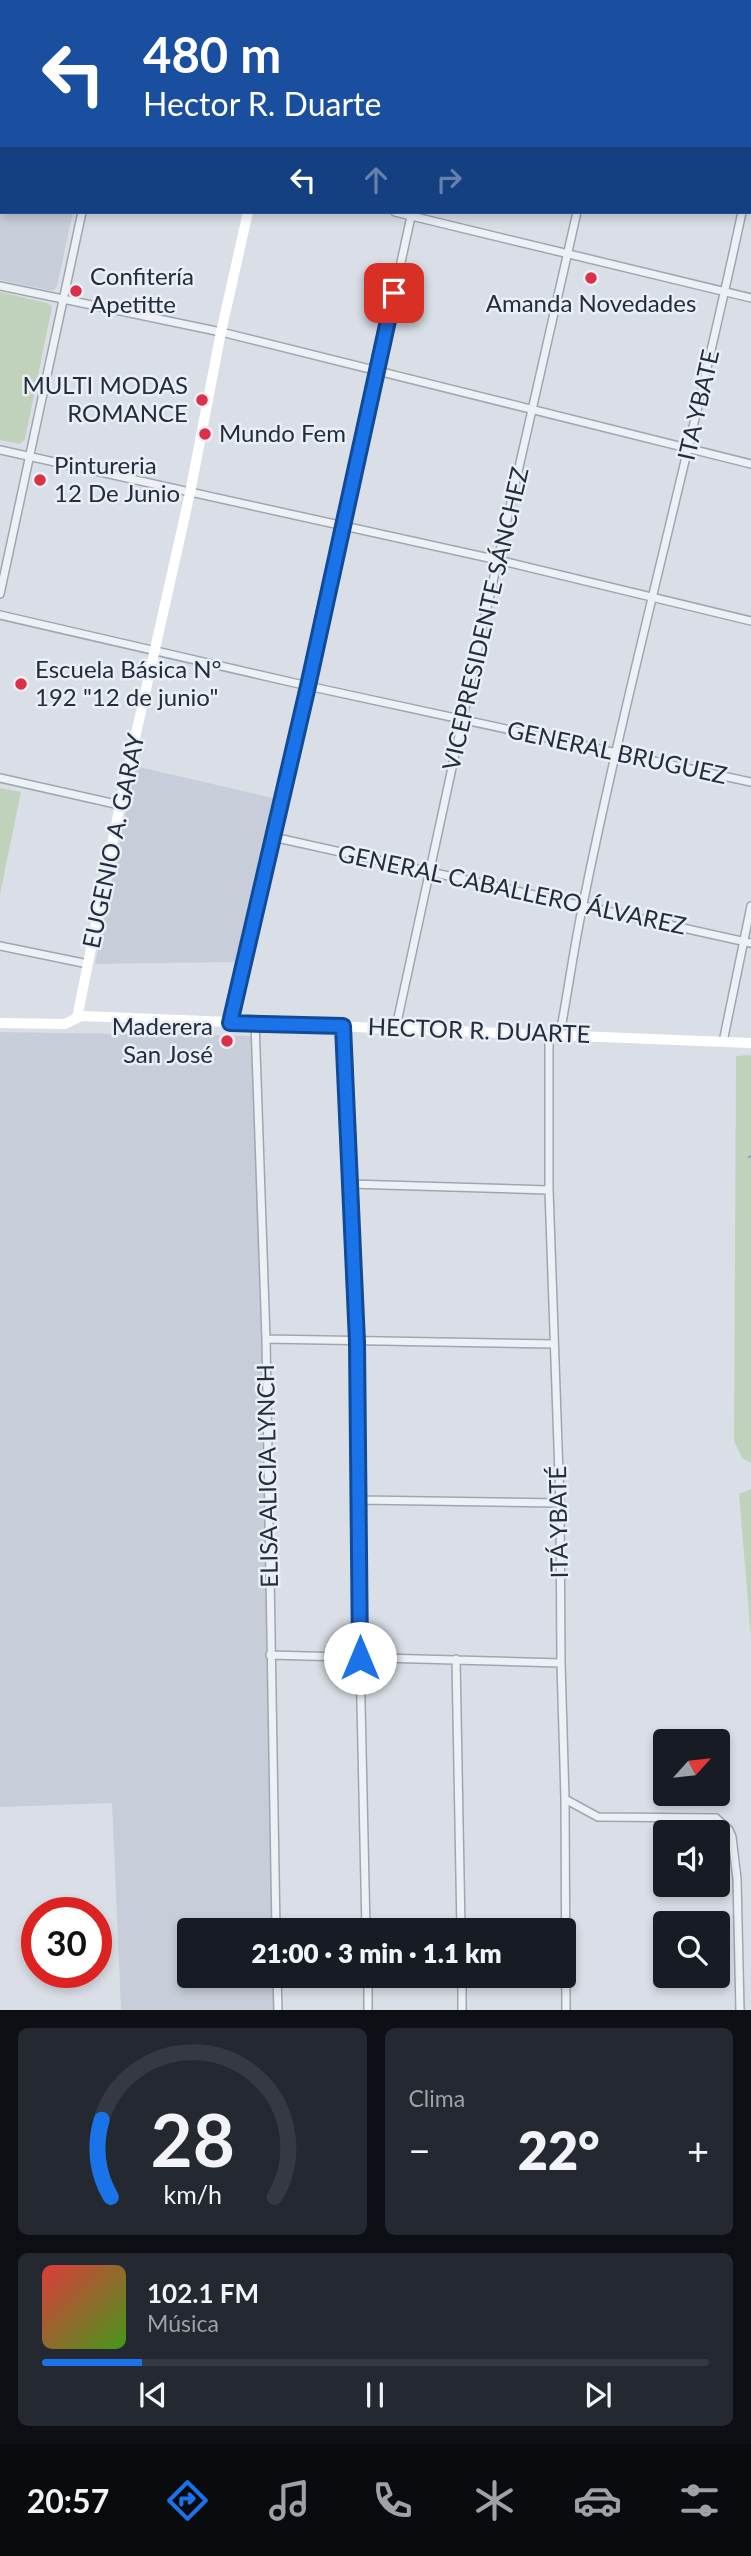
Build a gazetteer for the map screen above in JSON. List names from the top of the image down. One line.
{"streets":{"street":["ITA YBATE","VICEPRESIDENTE SÁNCHEZ","GENERAL BRUGUEZ","EUGENIO A. GARAY","GENERAL CABALLERO ÁLVAREZ","HECTOR R. DUARTE","ELISA ALICIA LYNCH","ITÁ YBATÉ"]},"crossings":[["ITA YBATE","ITÁ YBATÉ"],["VICEPRESIDENTE SÁNCHEZ","GENERAL BRUGUEZ"],["VICEPRESIDENTE SÁNCHEZ","GENERAL CABALLERO ÁLVAREZ"],["VICEPRESIDENTE SÁNCHEZ","HECTOR R. DUARTE"],["GENERAL BRUGUEZ","EUGENIO A. GARAY"],["GENERAL BRUGUEZ","ITÁ YBATÉ"],["EUGENIO A. GARAY","HECTOR R. DUARTE"],["GENERAL CABALLERO ÁLVAREZ","ITÁ YBATÉ"],["HECTOR R. DUARTE","ELISA ALICIA LYNCH"],["HECTOR R. DUARTE","ITÁ YBATÉ"]],"places":["Amanda Novedades","Confitería Apetitte","MULTI MODAS ROMANCE","Mundo Fem","Pintureria 12 De Junio","Escuela Básica N° 192 \"12 de junio\"","Maderera San José"],"north":"top right","page":{"turn":["480 m","Hector R. Duarte"],"limit":"30","trip":"21:00 · 3 min · 1.1 km","tile":"Clima","heat":["−","22°","+"],"song":["102.1 FM","Música"],"tabs":"20:57","gauge":["28","km/h"]}}
